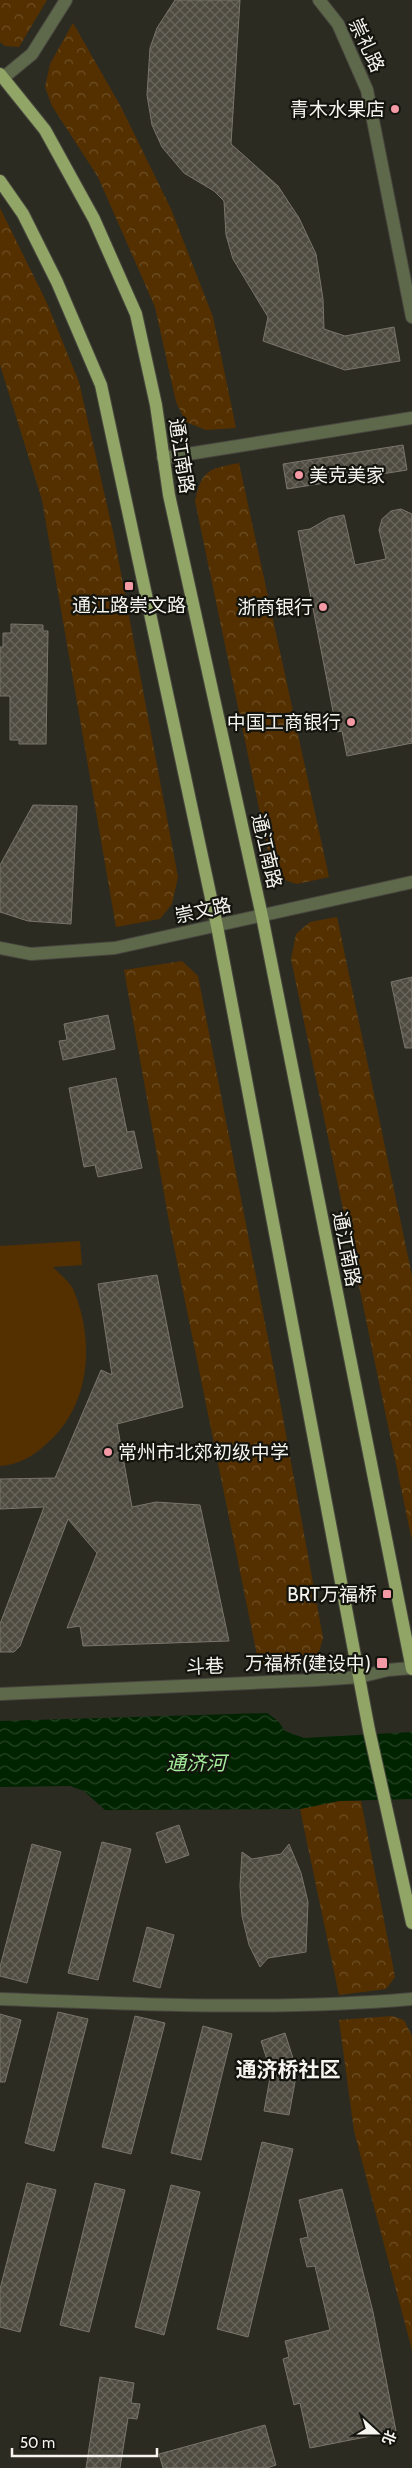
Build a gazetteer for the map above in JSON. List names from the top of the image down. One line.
{"streets":{"main road":["通江南路"],"street":["崇礼路","崇文路","斗巷"]},"crossings":[["通江南路","崇文路"],["通江南路","斗巷"]],"districts":["通济桥社区"],"water":["通济河"],"places":{"other":["青木水果店","美克美家","浙商银行","中国工商银行","常州市北郊初级中学"],"transit":["通江路崇文路","BRT万福桥","万福桥(建设中)"]},"scale_bar":"50 m","north":"right"}
